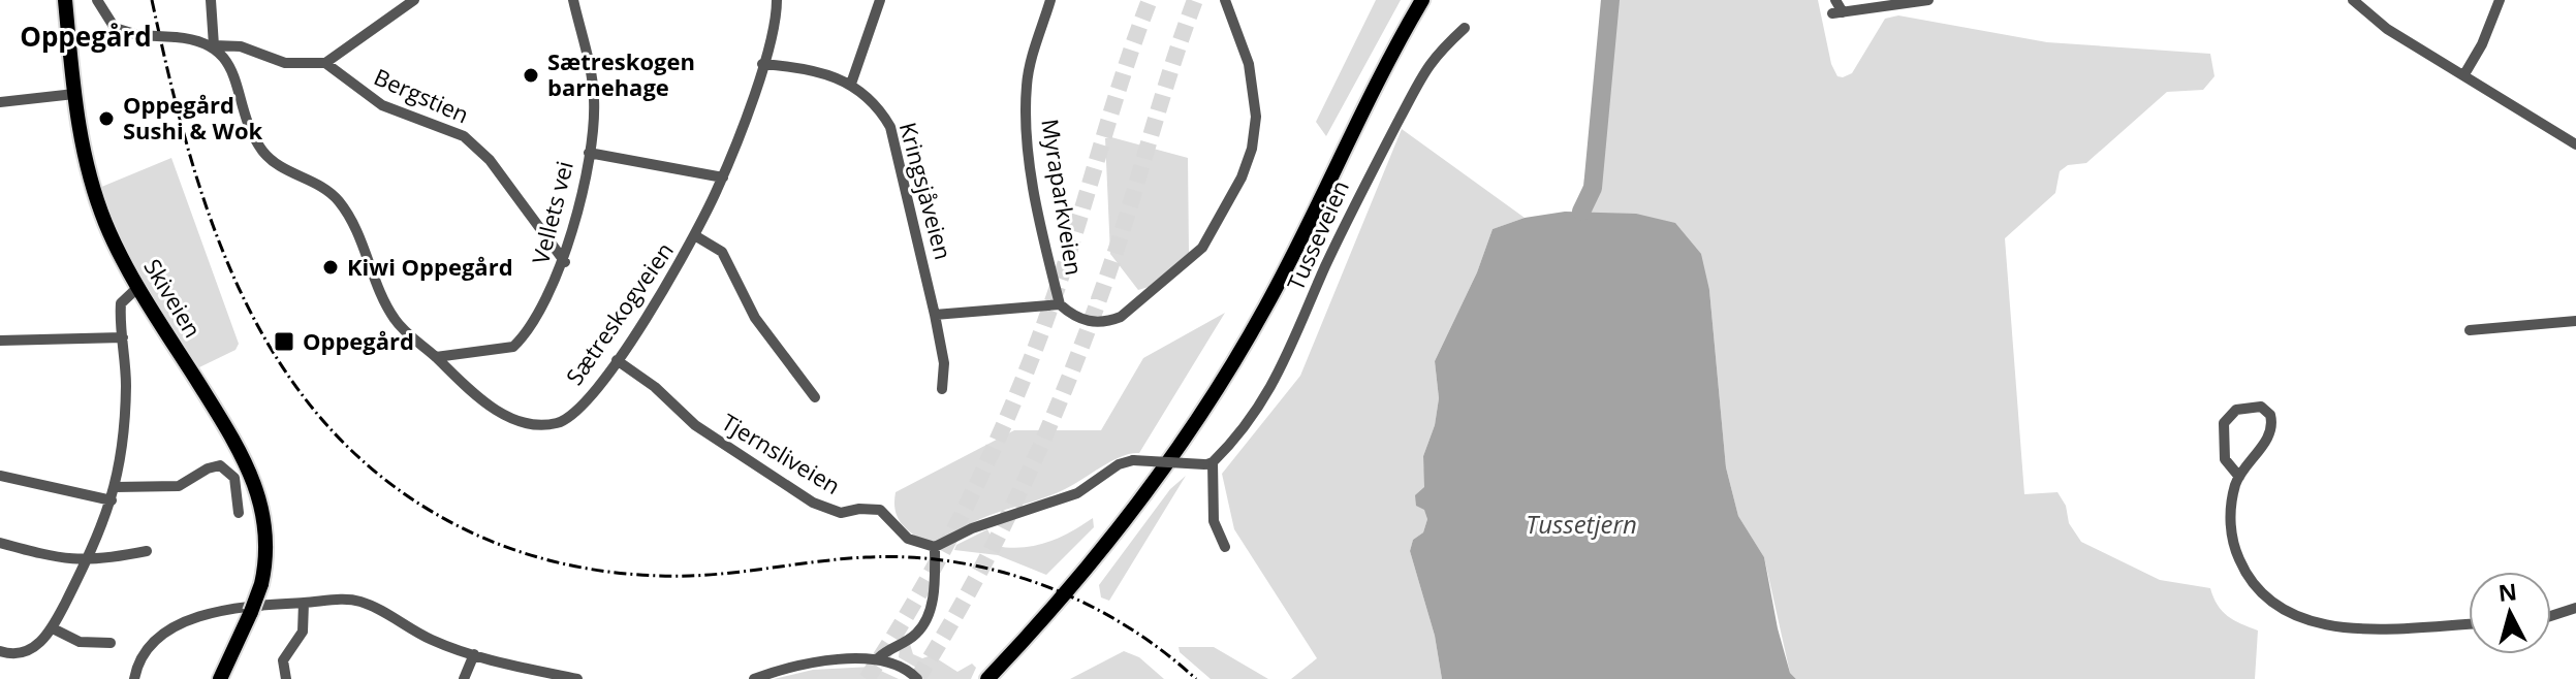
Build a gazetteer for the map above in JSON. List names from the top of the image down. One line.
{"streets":{"main road":["Skiveien"],"street":["Bergstien","Kringsjåveien","Myraparkveien","Vellets vei","Tusseveien","Sætreskogveien","Tjernsliveien"]},"crossings":[["Bergstien","Vellets vei"],["Kringsjåveien","Sætreskogveien"],["Vellets vei","Sætreskogveien"],["Sætreskogveien","Tjernsliveien"]],"districts":["Oppegård"],"water":["Tussetjern"],"places":{"other":["Sætreskogen barnehage","Oppegård Sushi & Wok","Kiwi Oppegård"],"transit":["Oppegård"]},"north":"top"}
